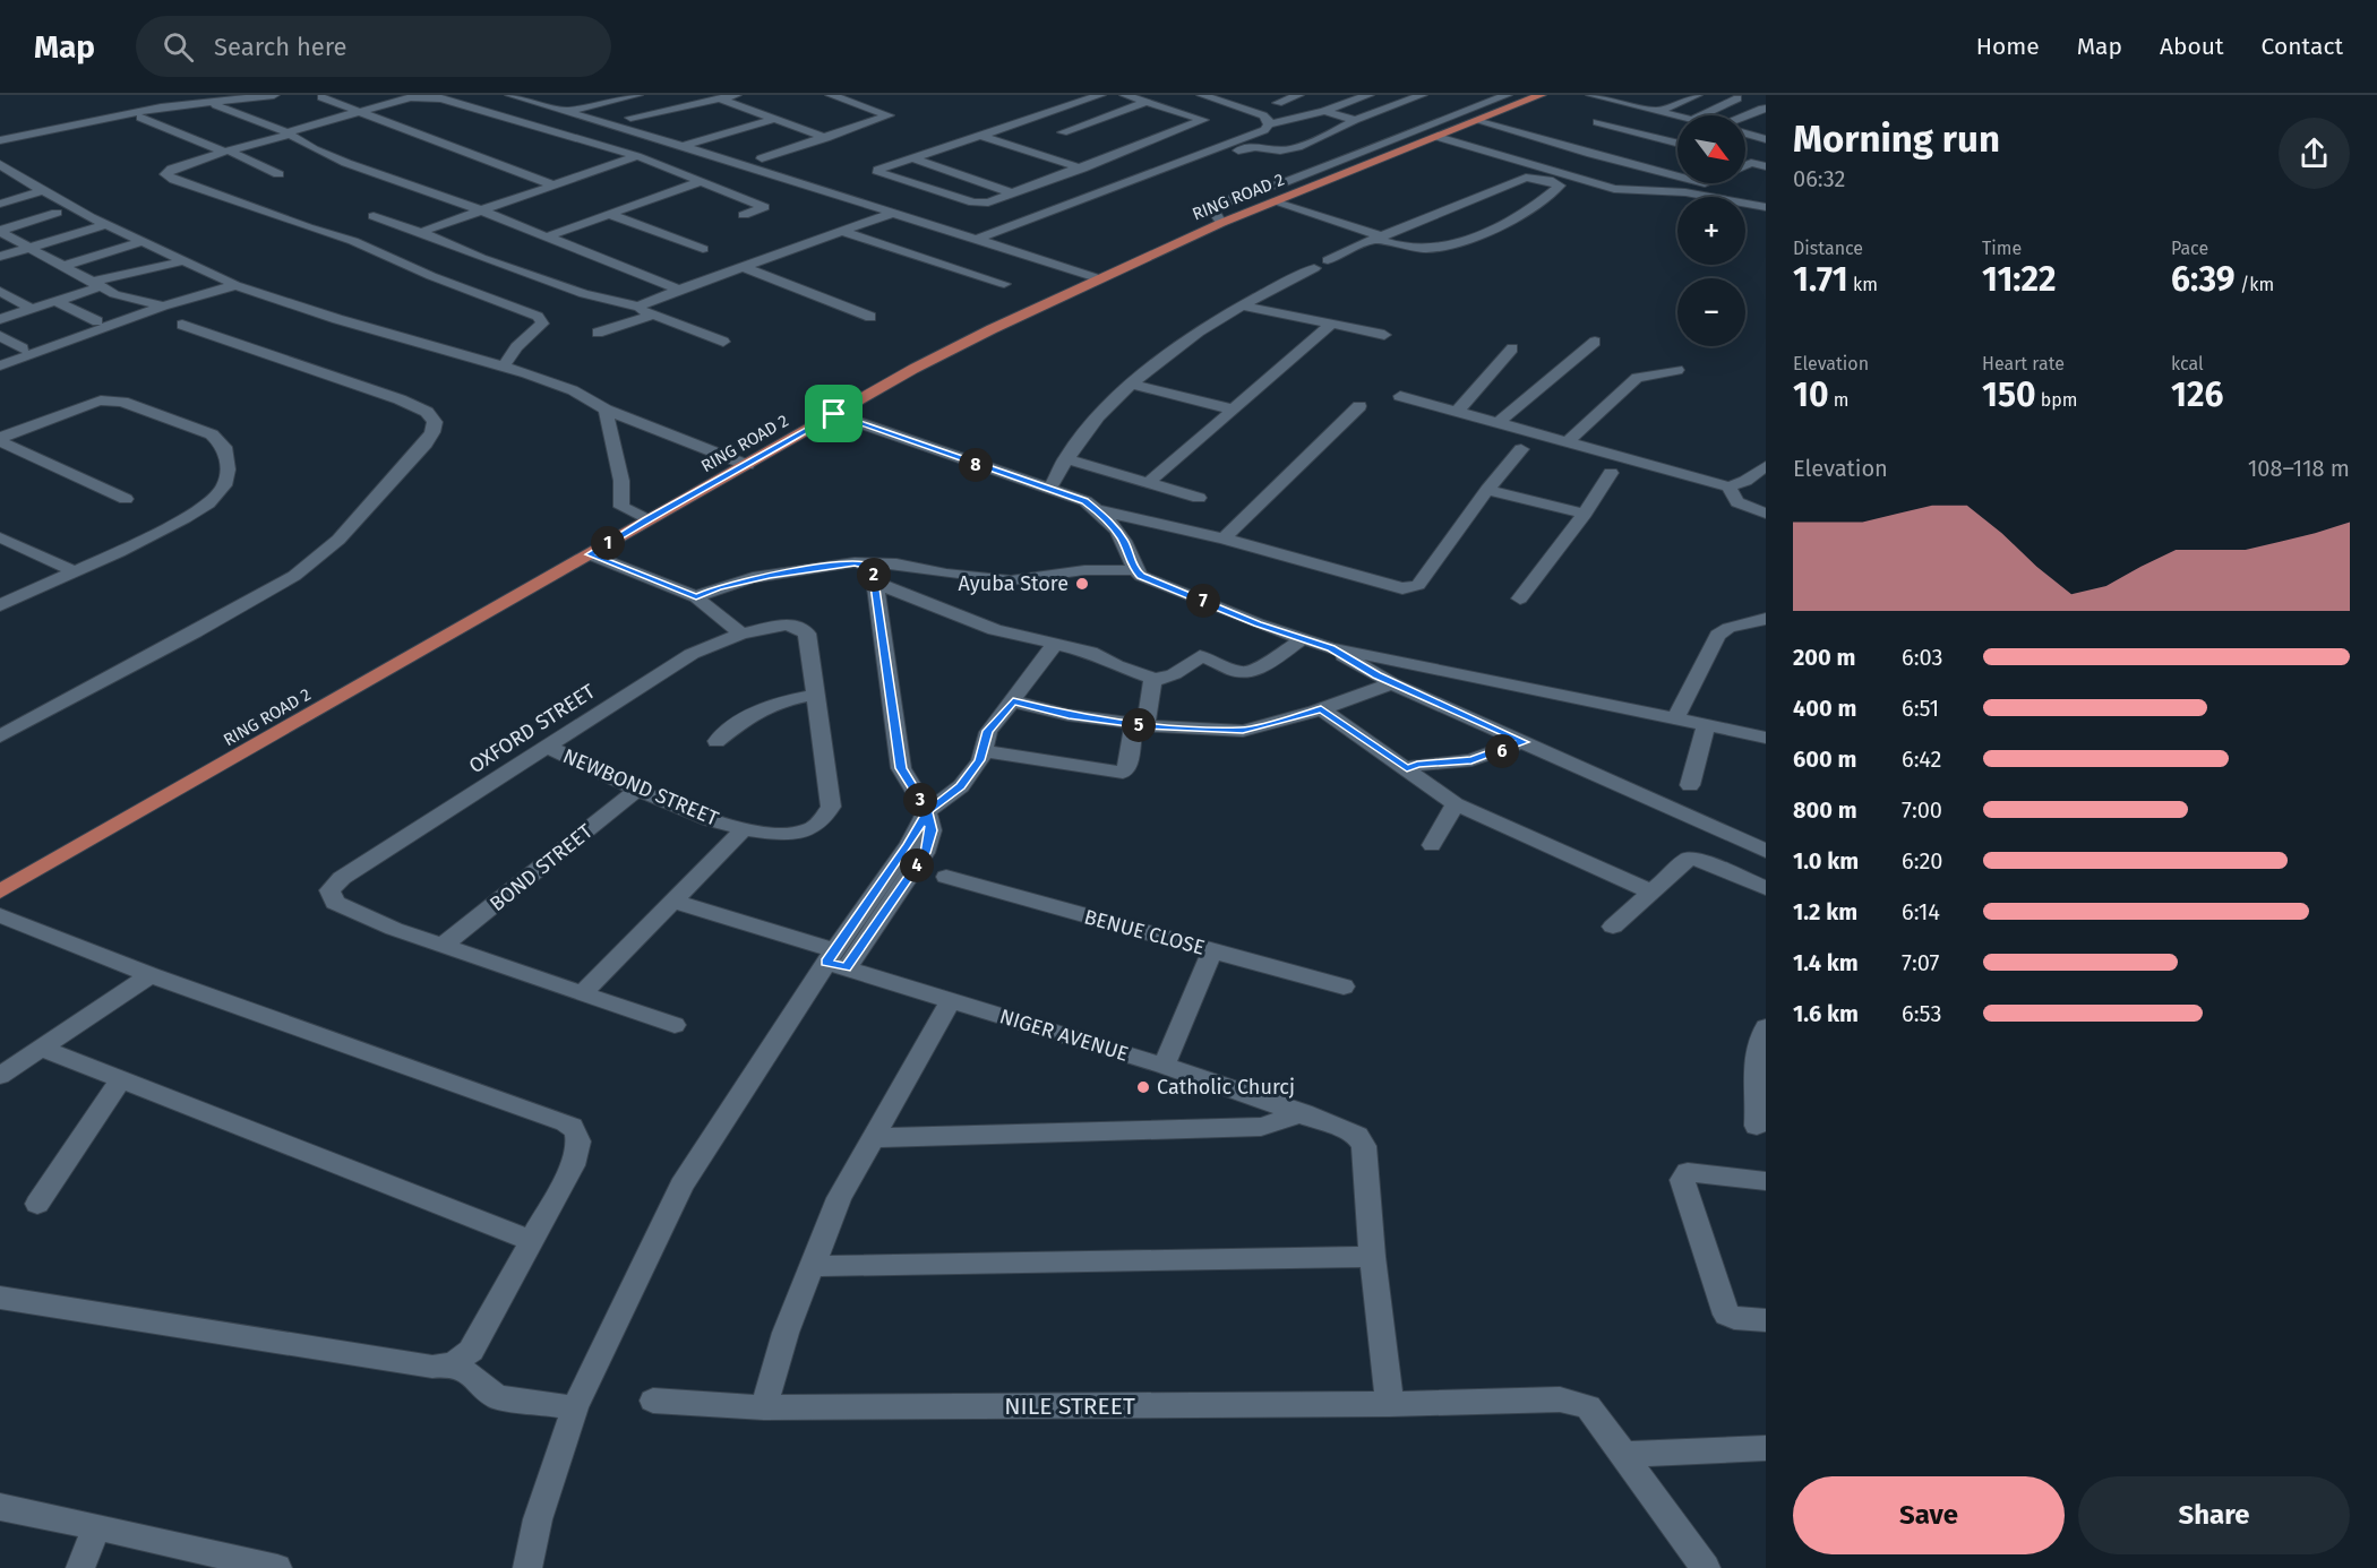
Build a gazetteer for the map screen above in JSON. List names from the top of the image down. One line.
{"streets":{"main road":["RING ROAD 2"],"street":["OXFORD STREET","NEWBOND STREET","BOND STREET","BENUE CLOSE","NIGER AVENUE","NILE STREET"]},"crossings":[["OXFORD STREET","NEWBOND STREET"],["OXFORD STREET","BOND STREET"],["NEWBOND STREET","BOND STREET"],["NIGER AVENUE","NILE STREET"]],"places":["Ayuba Store","Catholic Churcj"],"north":"bottom right","page":{"header":"Map","search":"Search here","nav":["Home","Map","About","Contact"],"heading":["Morning run","06:32"],"map_buttons":["+","−"],"stats":[["Distance","1.71 km"],["Time","11:22"],["Pace","6:39 /km"],["Elevation","10 m"],["Heart rate","150 bpm"],["kcal","126"]],"chart":["Elevation","108–118 m"],"pins":["8","1","2","7","5","6","3","4"],"list":[{"name":"200 m","note":"6:03"},{"name":"400 m","note":"6:51"},{"name":"600 m","note":"6:42"},{"name":"800 m","note":"7:00"},{"name":"1.0 km","note":"6:20"},{"name":"1.2 km","note":"6:14"},{"name":"1.4 km","note":"7:07"},{"name":"1.6 km","note":"6:53"}],"buttons":["Save","Share"]}}
